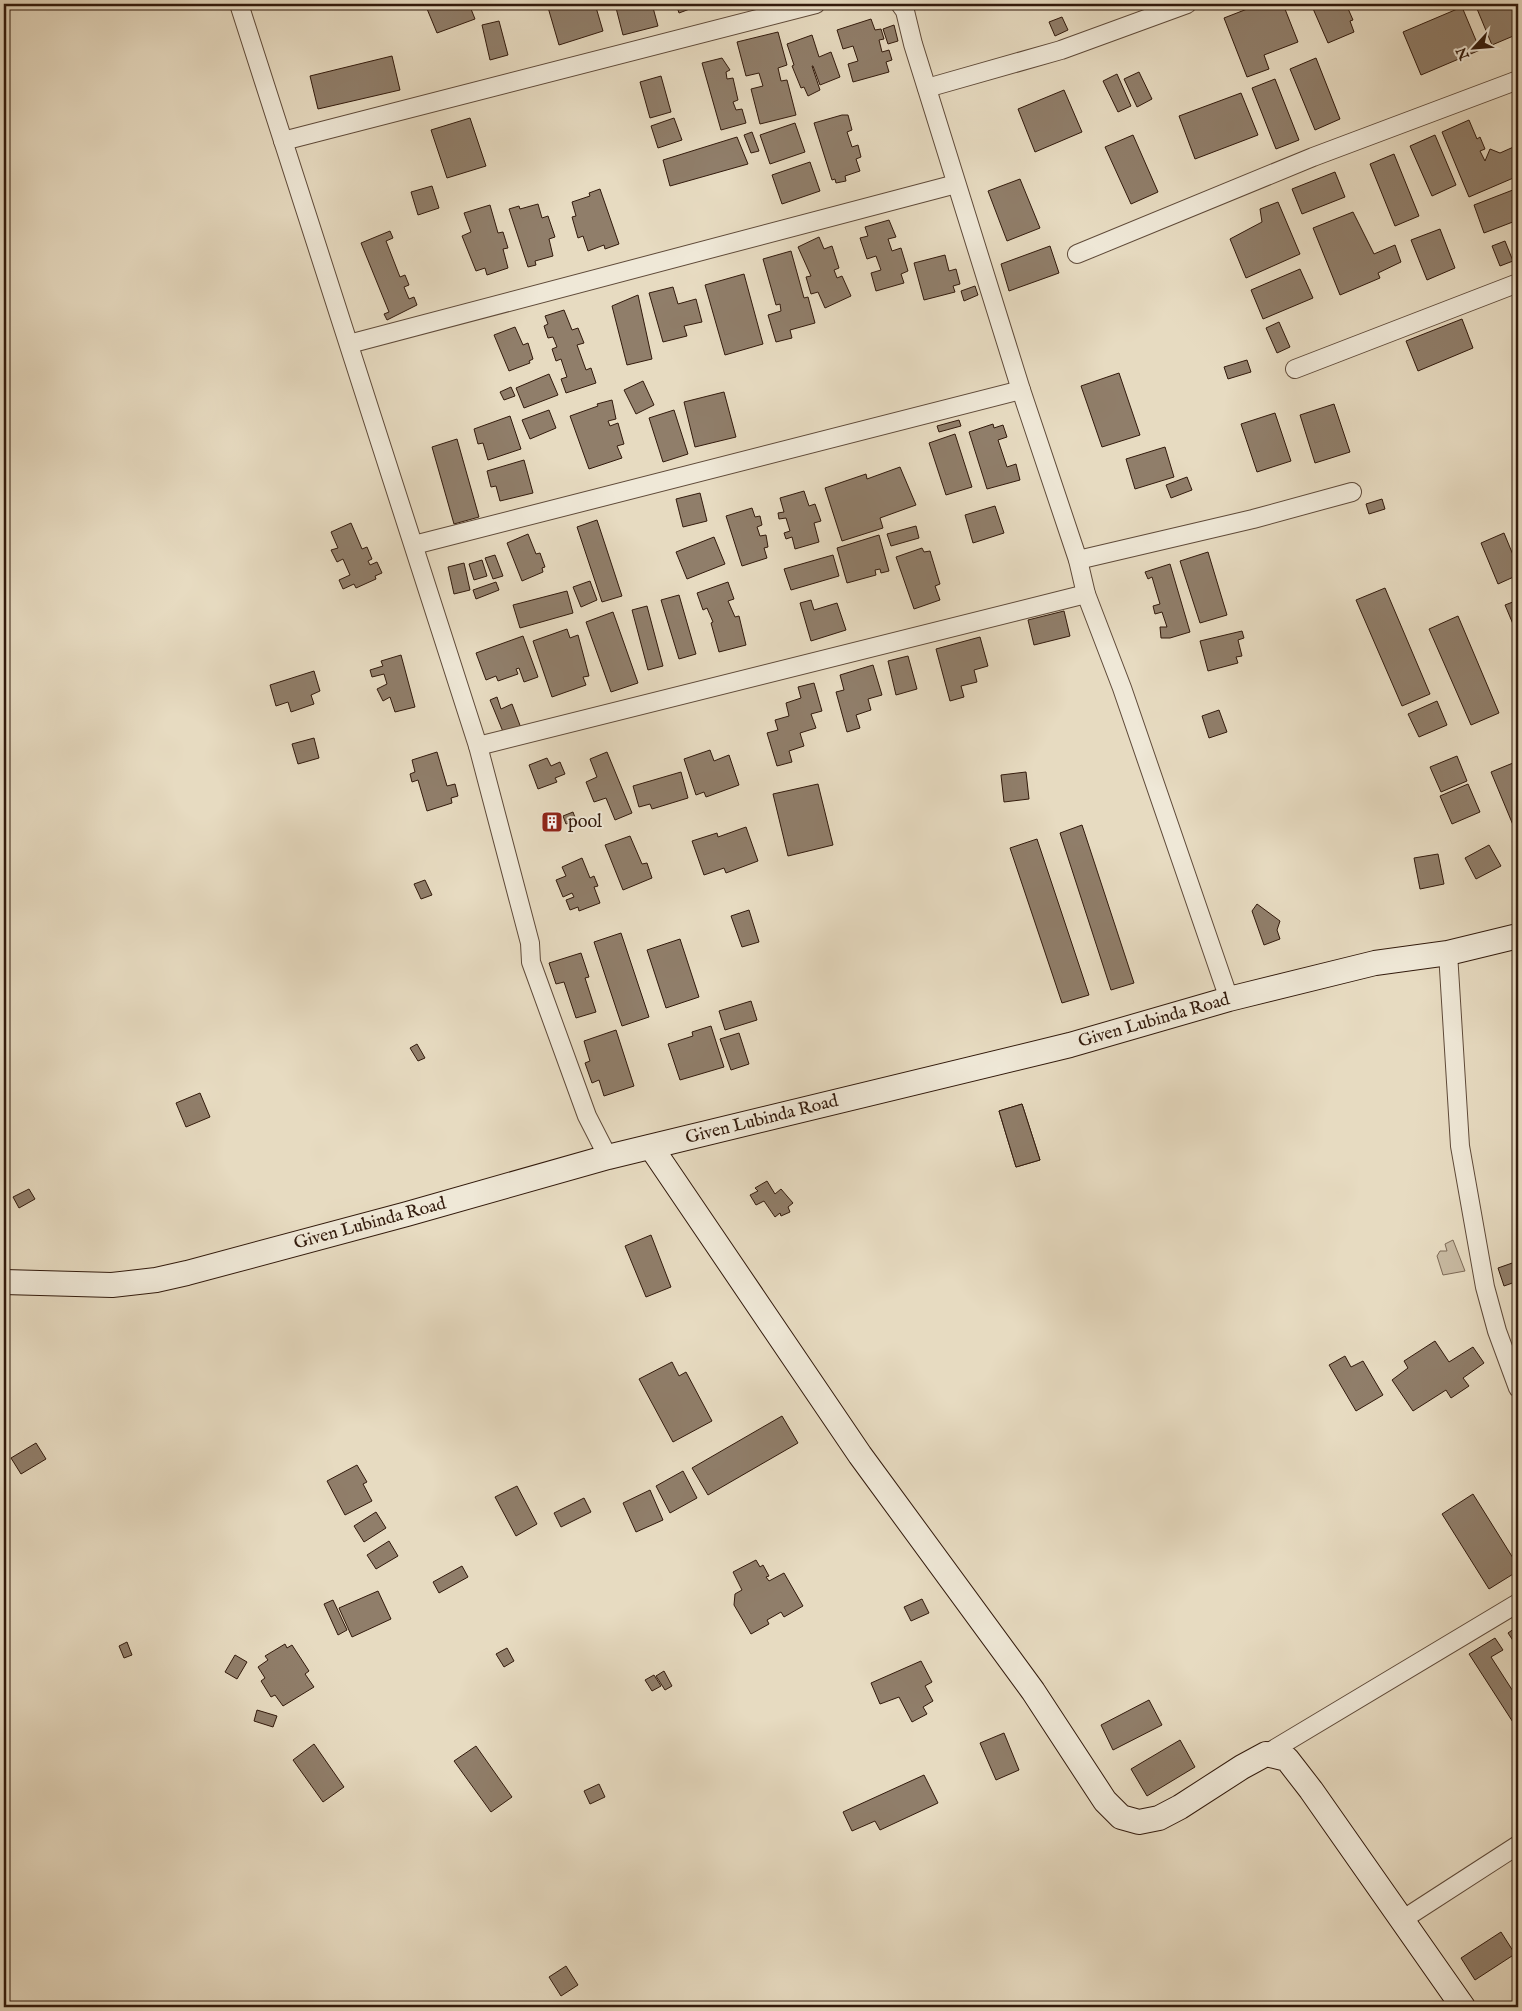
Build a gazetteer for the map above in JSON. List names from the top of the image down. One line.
{"streets":{"street":["Given Lubinda Road"]},"places":{"building":["pool"]},"north":"bottom left"}
